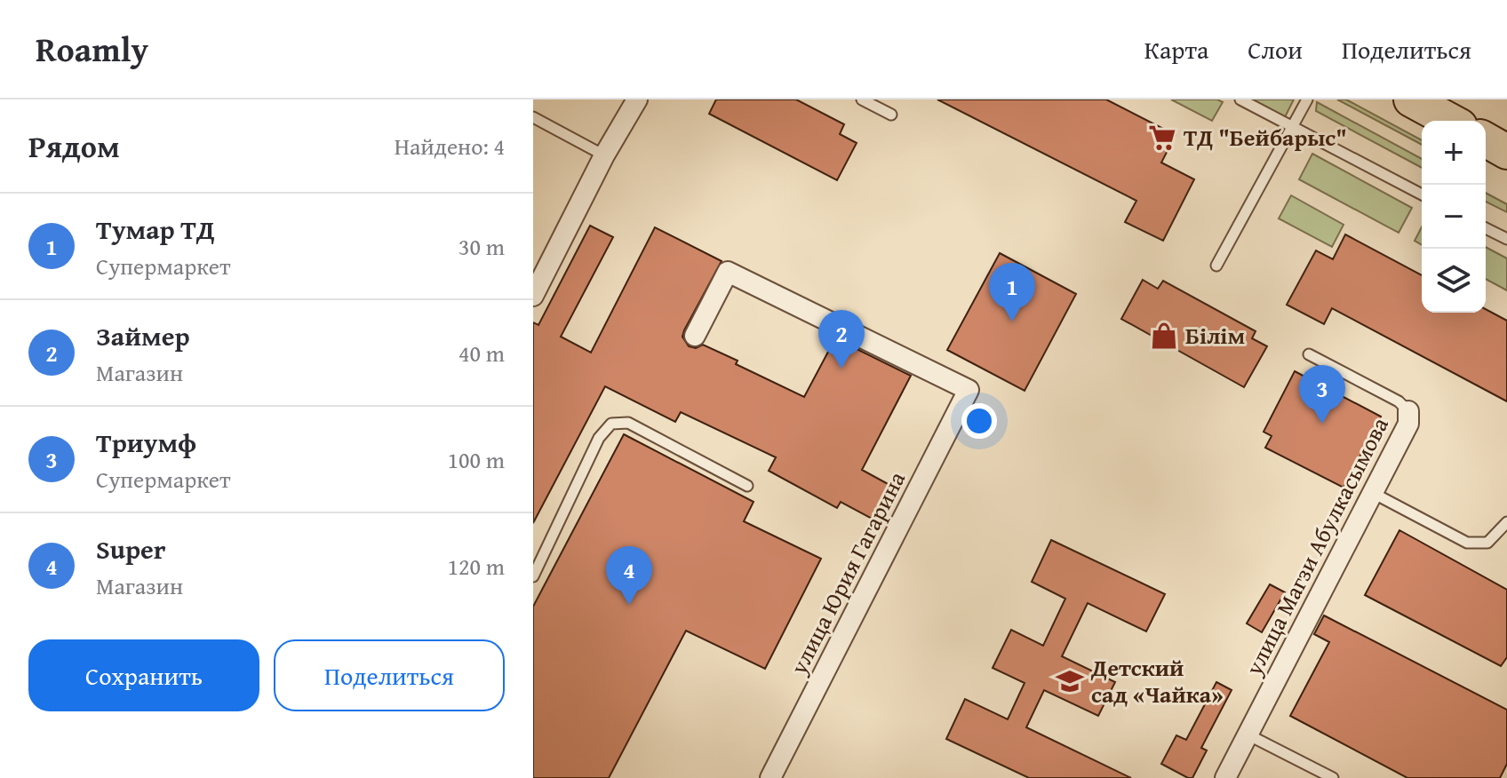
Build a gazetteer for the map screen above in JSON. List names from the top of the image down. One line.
{"streets":{"street":["улица Магзи Абулкасымова","улица Юрия Гагарина"]},"places":{"supermarket":["ТД \"Бейбарыс\""],"shop":["Білім"],"school or university":["Детский сад «Чайка»"]},"page":{"header":"Roamly","nav":["Карта","Слои","Поделиться"],"heading":["Рядом","Найдено: 4"],"map_buttons":["+","−"],"list":[{"mark":"1","name":"Тумар ТД","note":"Супермаркет","value":"30 m"},{"mark":"2","name":"Займер","note":"Магазин","value":"40 m"},{"mark":"3","name":"Триумф","note":"Супермаркет","value":"100 m"},{"mark":"4","name":"Super","note":"Магазин","value":"120 m"}],"pins":["1","2","3","4"],"buttons":["Сохранить","Поделиться"]}}
